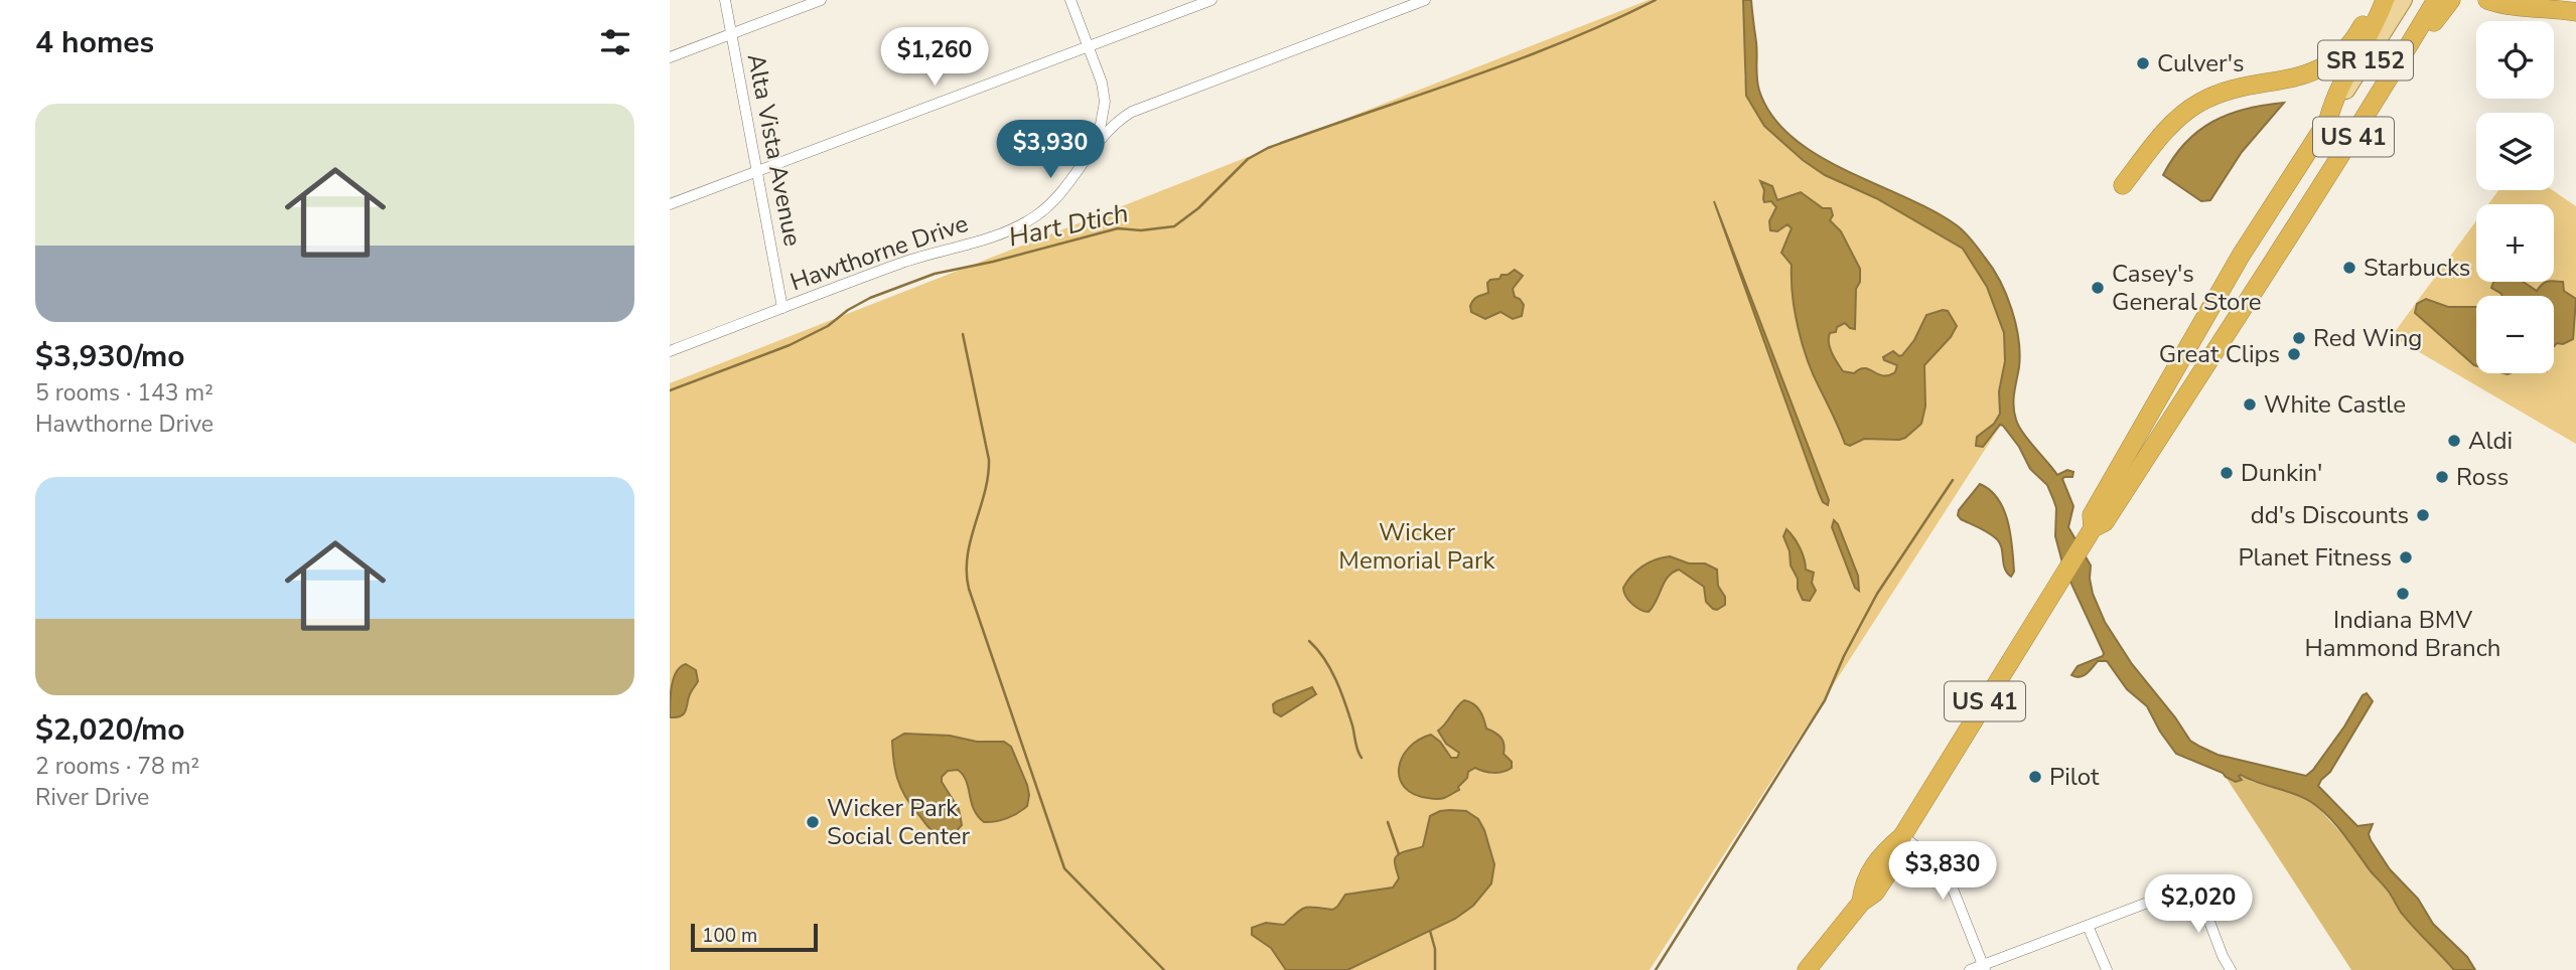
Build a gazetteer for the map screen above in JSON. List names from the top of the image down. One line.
{"streets":{"highway":["US 41"],"main road":["SR 152"],"street":["Alta Vista Avenue","Hawthorne Drive"]},"crossings":[["SR 152","US 41"],["Alta Vista Avenue","Hawthorne Drive"]],"water":["Hart Dtich"],"parks":["Wicker Memorial Park"],"places":["Culver's","Starbucks","Casey's General Store","Red Wing","Great Clips","White Castle","Aldi","Dunkin'","Ross","dd's Discounts","Planet Fitness","Indiana BMV Hammond Branch","Pilot","Wicker Park Social Center"],"scale_bar":"100 m","page":{"heading":"4 homes","map_buttons":["+","−"],"price":["$1,260","$3,930","$3,830","$2,020"],"list":[{"name":"$3,930/mo","note":"5 rooms · 143 m² · Hawthorne Drive"},{"name":"$2,020/mo","note":"2 rooms · 78 m² · River Drive"}],"scale":"100 m"}}
